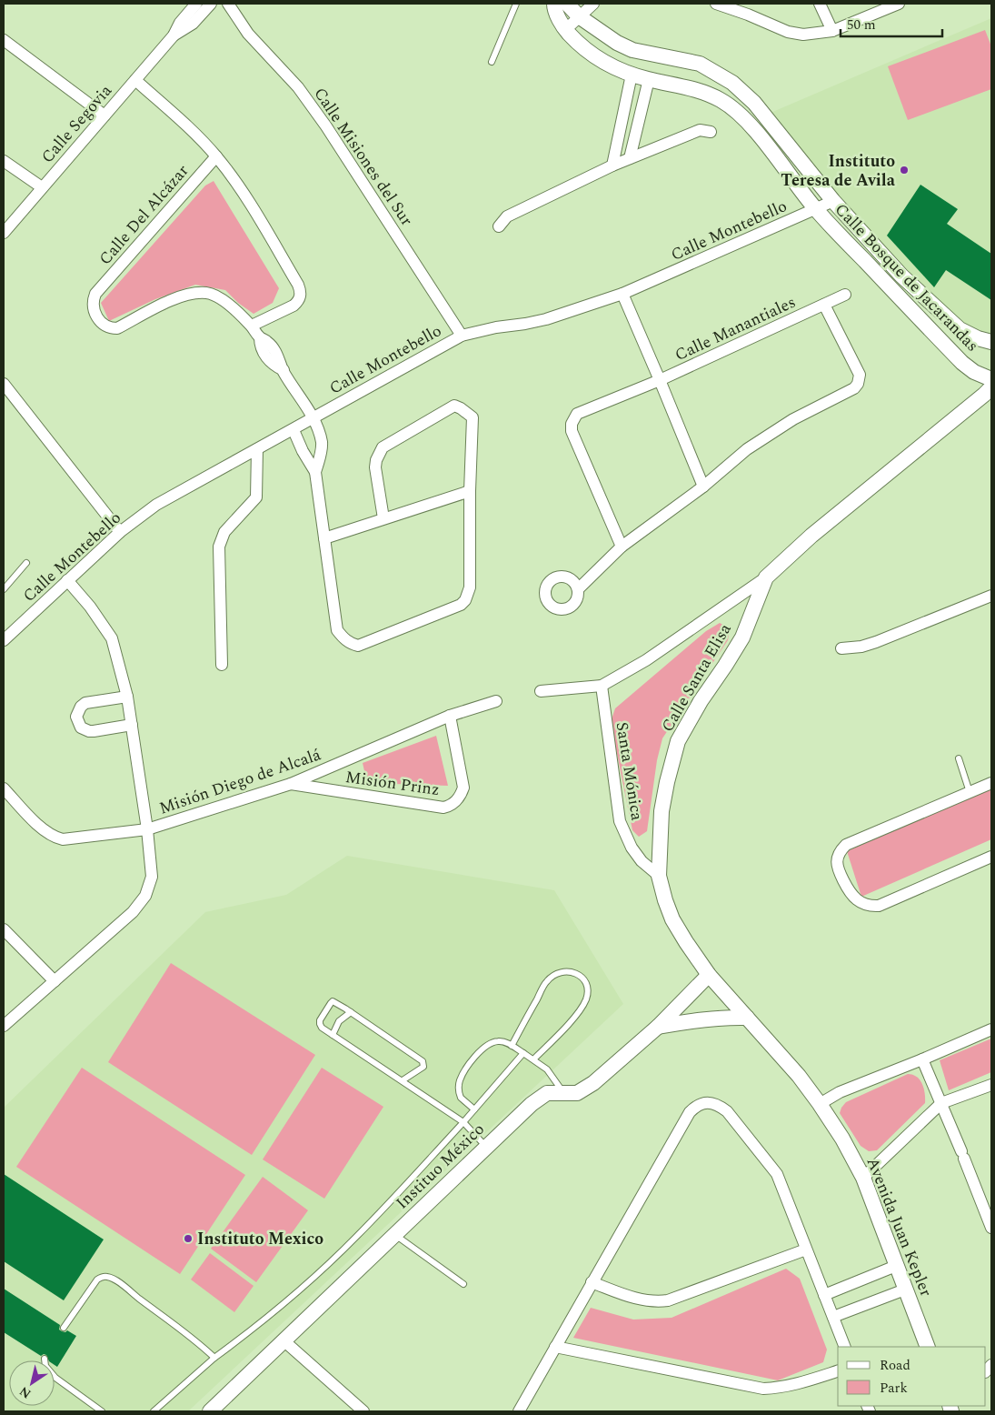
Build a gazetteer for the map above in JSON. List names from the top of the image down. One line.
{"streets":{"street":["Calle Segovia","Calle Misiones del Sur","Calle Del Alcázar","Calle Montebello","Calle Bosque de Jacarandas","Calle Manantiales","Calle Santa Elisa","Santa Mónica","Misión Diego de Alcalá","Misión Prinz","Instituo México","Avenida Juan Kepler"]},"crossings":[["Calle Misiones del Sur","Calle Montebello"],["Calle Montebello","Calle Bosque de Jacarandas"],["Calle Santa Elisa","Santa Mónica"],["Calle Santa Elisa","Instituo México"],["Calle Santa Elisa","Avenida Juan Kepler"],["Misión Diego de Alcalá","Misión Prinz"],["Instituo México","Avenida Juan Kepler"]],"places":["Instituto Teresa de Avila","Instituto Mexico"],"legend":["Road","Park"],"scale_bar":"50 m","north":"bottom left"}
